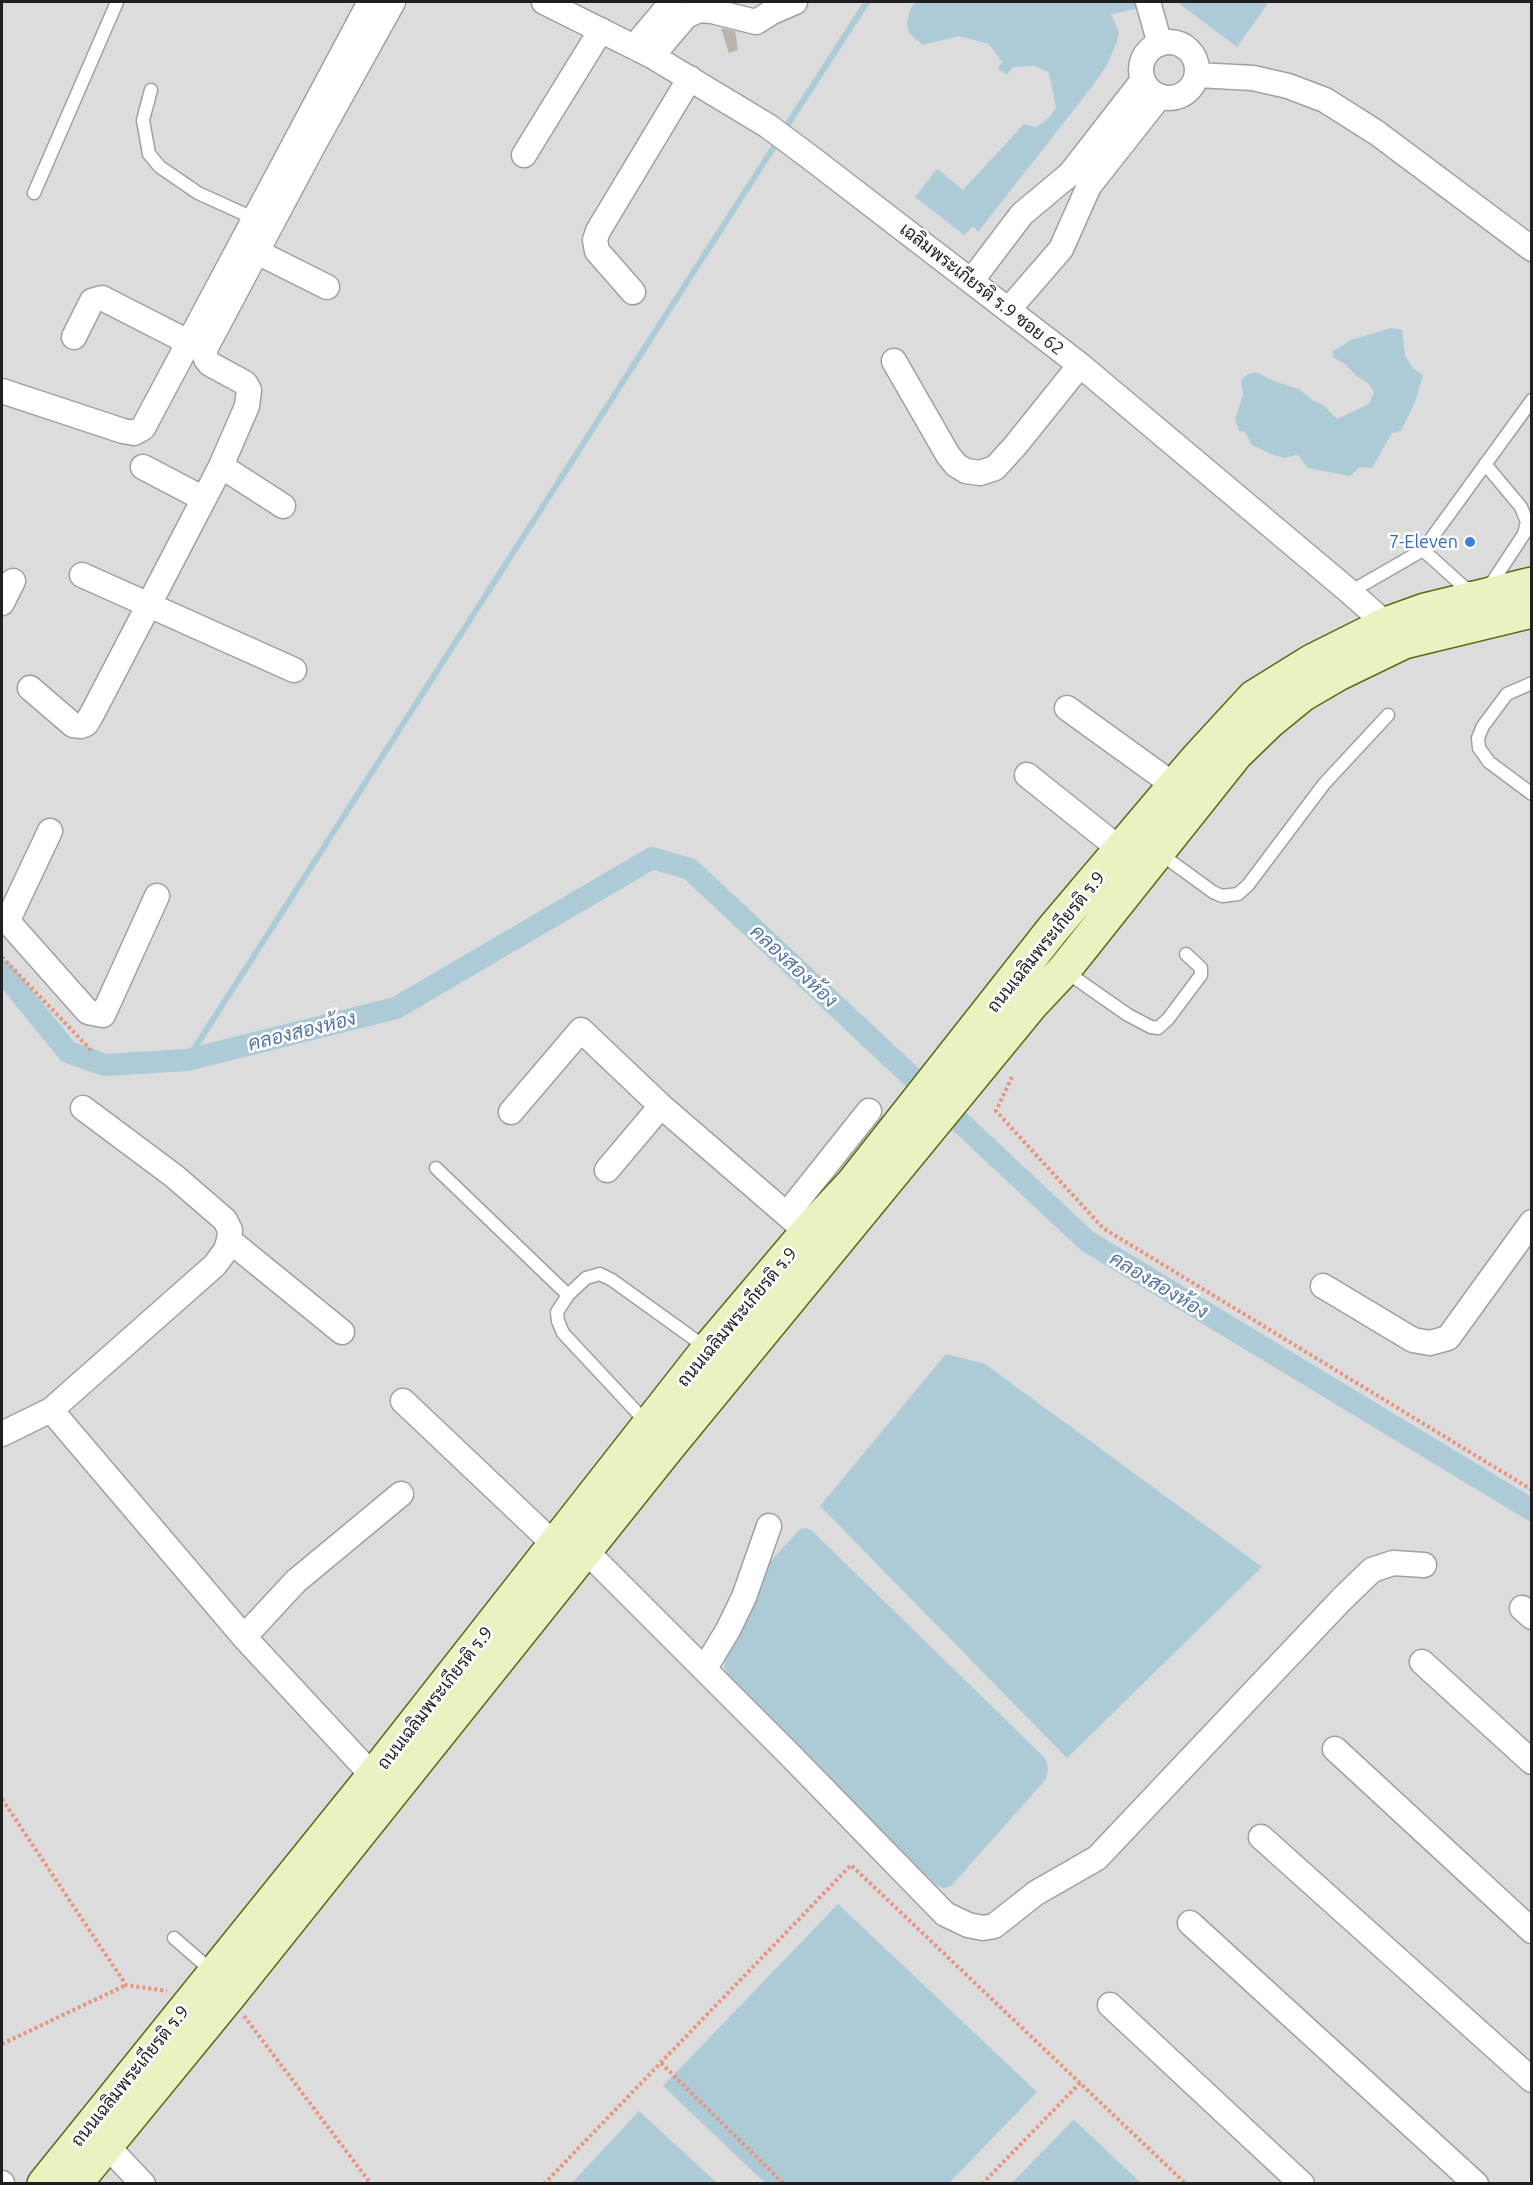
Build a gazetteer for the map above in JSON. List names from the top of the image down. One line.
{"streets":{"main road":["ถนนเฉลิมพระเกียรติ ร.9"],"street":["เฉลิมพระเกียรติ ร.9 ซอย 62"]},"crossings":[["เฉลิมพระเกียรติ ร.9 ซอย 62","ถนนเฉลิมพระเกียรติ ร.9"]],"water":["คลองสองห้อง"],"places":["7-Eleven"]}
